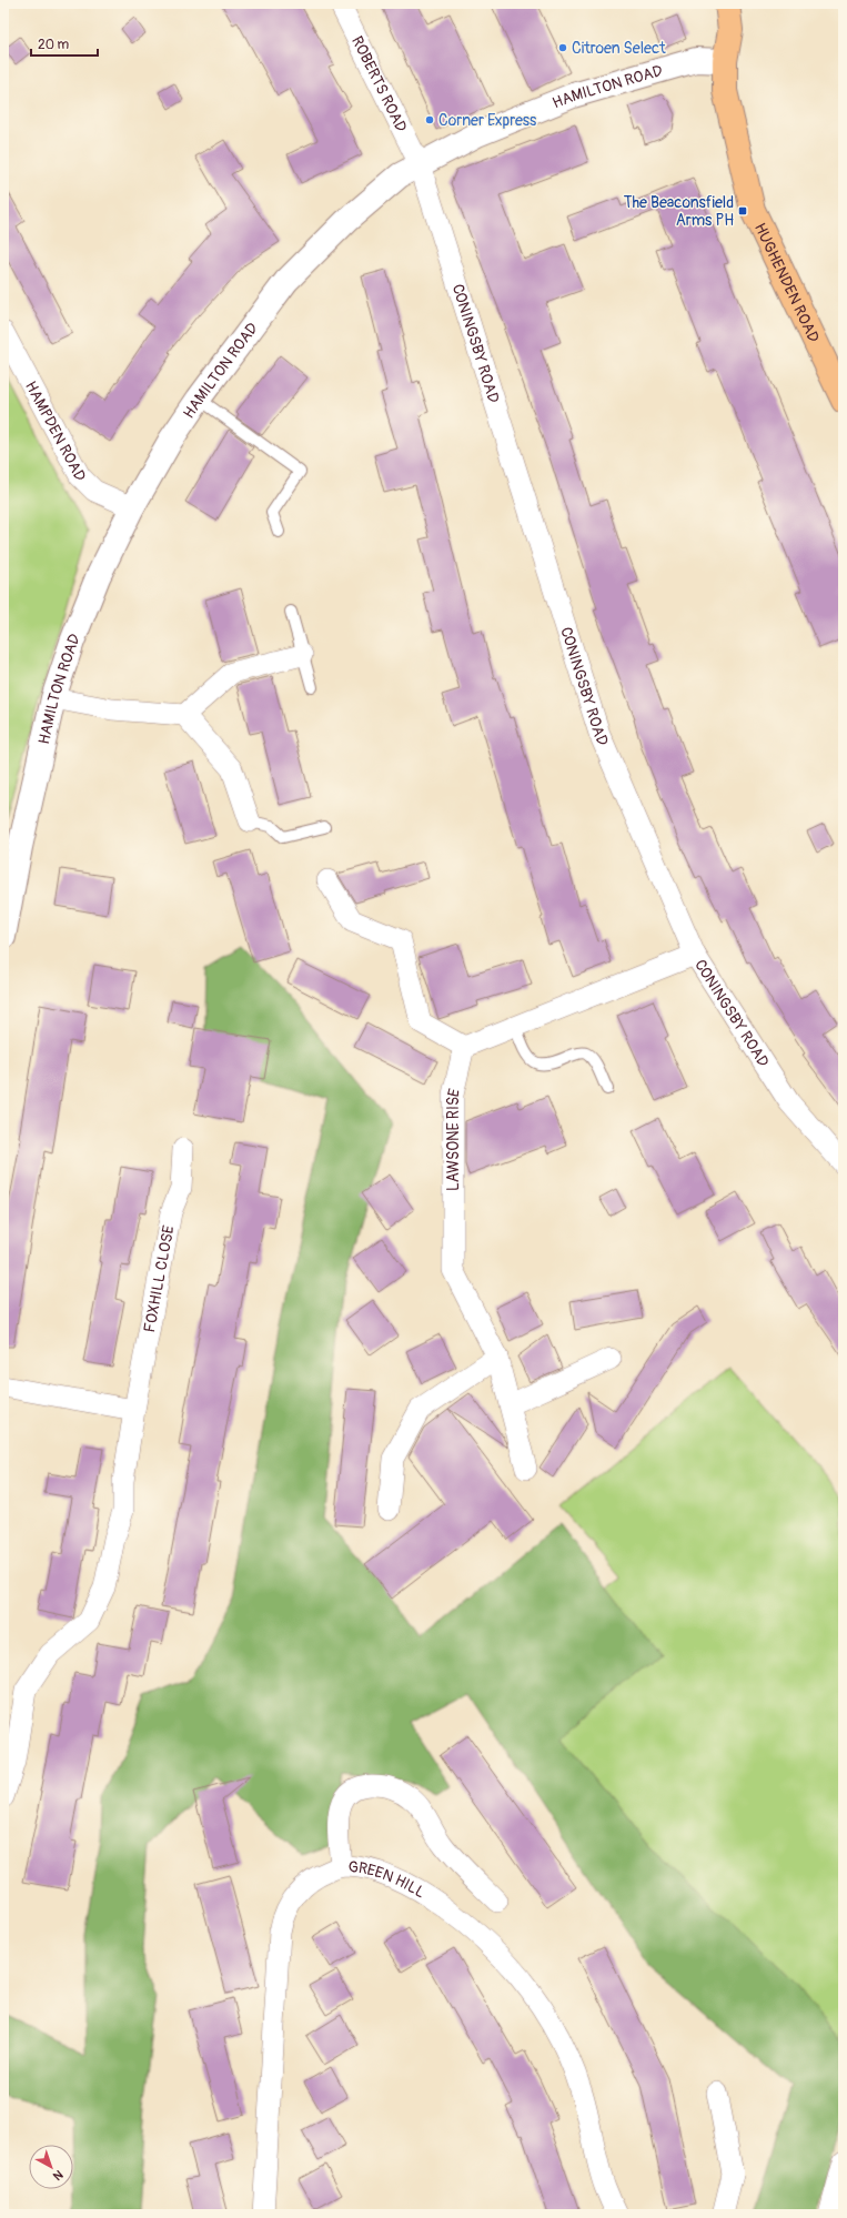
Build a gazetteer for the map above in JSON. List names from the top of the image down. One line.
{"streets":{"main road":["HUGHENDEN ROAD"],"street":["ROBERTS ROAD","HAMILTON ROAD","CONINGSBY ROAD","HAMPDEN ROAD","LAWSONE RISE","FOXHILL CLOSE","GREEN HILL"]},"crossings":[["ROBERTS ROAD","HAMILTON ROAD"],["ROBERTS ROAD","CONINGSBY ROAD"],["HAMILTON ROAD","HUGHENDEN ROAD"],["HAMILTON ROAD","CONINGSBY ROAD"],["HAMILTON ROAD","HAMPDEN ROAD"]],"places":{"other":["Citroen Select","Corner Express"],"transit":["The Beaconsfield Arms PH"]},"scale_bar":"20 m","north":"bottom right"}
